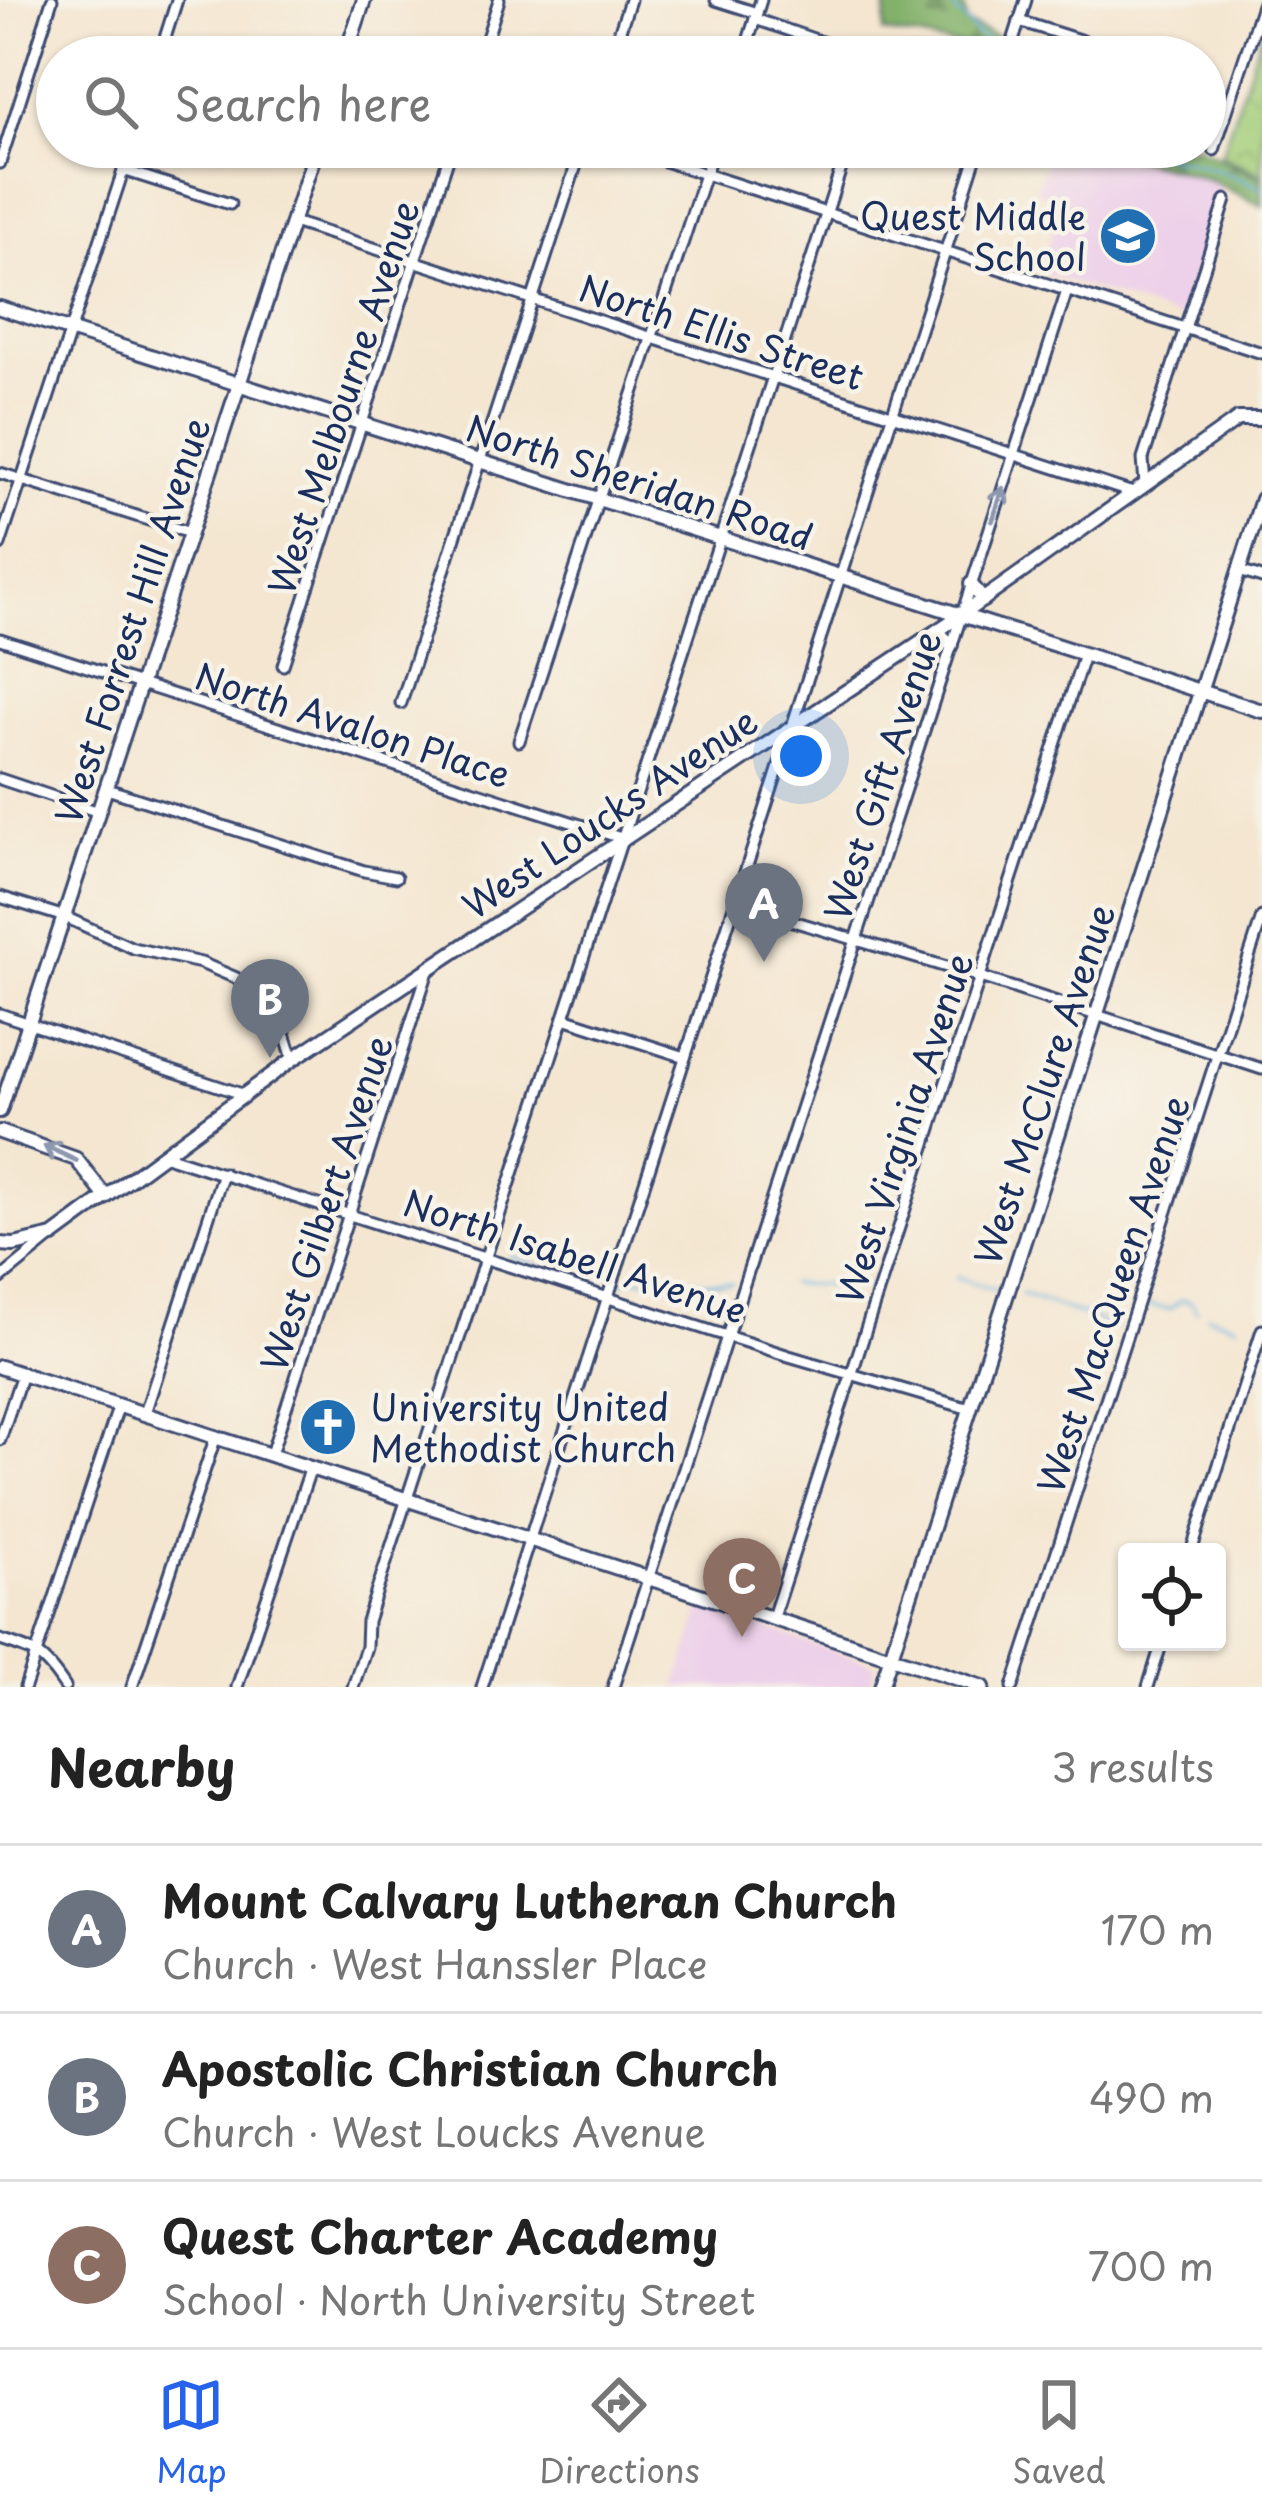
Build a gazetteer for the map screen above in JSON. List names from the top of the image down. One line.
{"streets":{"main road":["North Sheridan Road","West Forrest Hill Avenue","West Loucks Avenue","West McClure Avenue"],"street":["North Ellis Street","West Melbourne Avenue","North Avalon Place","West Gift Avenue","West Virginia Avenue","West Gilbert Avenue","North Isabell Avenue","West MacQueen Avenue"]},"crossings":[["North Ellis Street","West Melbourne Avenue"],["North Ellis Street","West Forrest Hill Avenue"],["North Ellis Street","West Gift Avenue"],["North Ellis Street","West Loucks Avenue"],["West Melbourne Avenue","North Sheridan Road"],["North Sheridan Road","West Forrest Hill Avenue"],["North Sheridan Road","West Gift Avenue"],["North Sheridan Road","West Loucks Avenue"],["North Sheridan Road","West McClure Avenue"],["North Sheridan Road","West Virginia Avenue"],["West Forrest Hill Avenue","North Avalon Place"],["North Avalon Place","West Loucks Avenue"],["West Gift Avenue","West Loucks Avenue"],["West Gift Avenue","North Isabell Avenue"],["West Loucks Avenue","West Gilbert Avenue"],["West Loucks Avenue","North Isabell Avenue"],["West McClure Avenue","North Isabell Avenue"],["West Virginia Avenue","North Isabell Avenue"],["West Gilbert Avenue","North Isabell Avenue"]],"places":{"school or university":["Quest Middle School"],"church":["University United Methodist Church"]},"page":{"search":"Search here","pins":["A","B","C"],"heading":["Nearby","3 results"],"list":[{"mark":"A","name":"Mount Calvary Lutheran Church","note":"Church · West Hanssler Place","value":"170 m"},{"mark":"B","name":"Apostolic Christian Church","note":"Church · West Loucks Avenue","value":"490 m"},{"mark":"C","name":"Quest Charter Academy","note":"School · North University Street","value":"700 m"}],"nav":["Map","Directions","Saved"]}}
